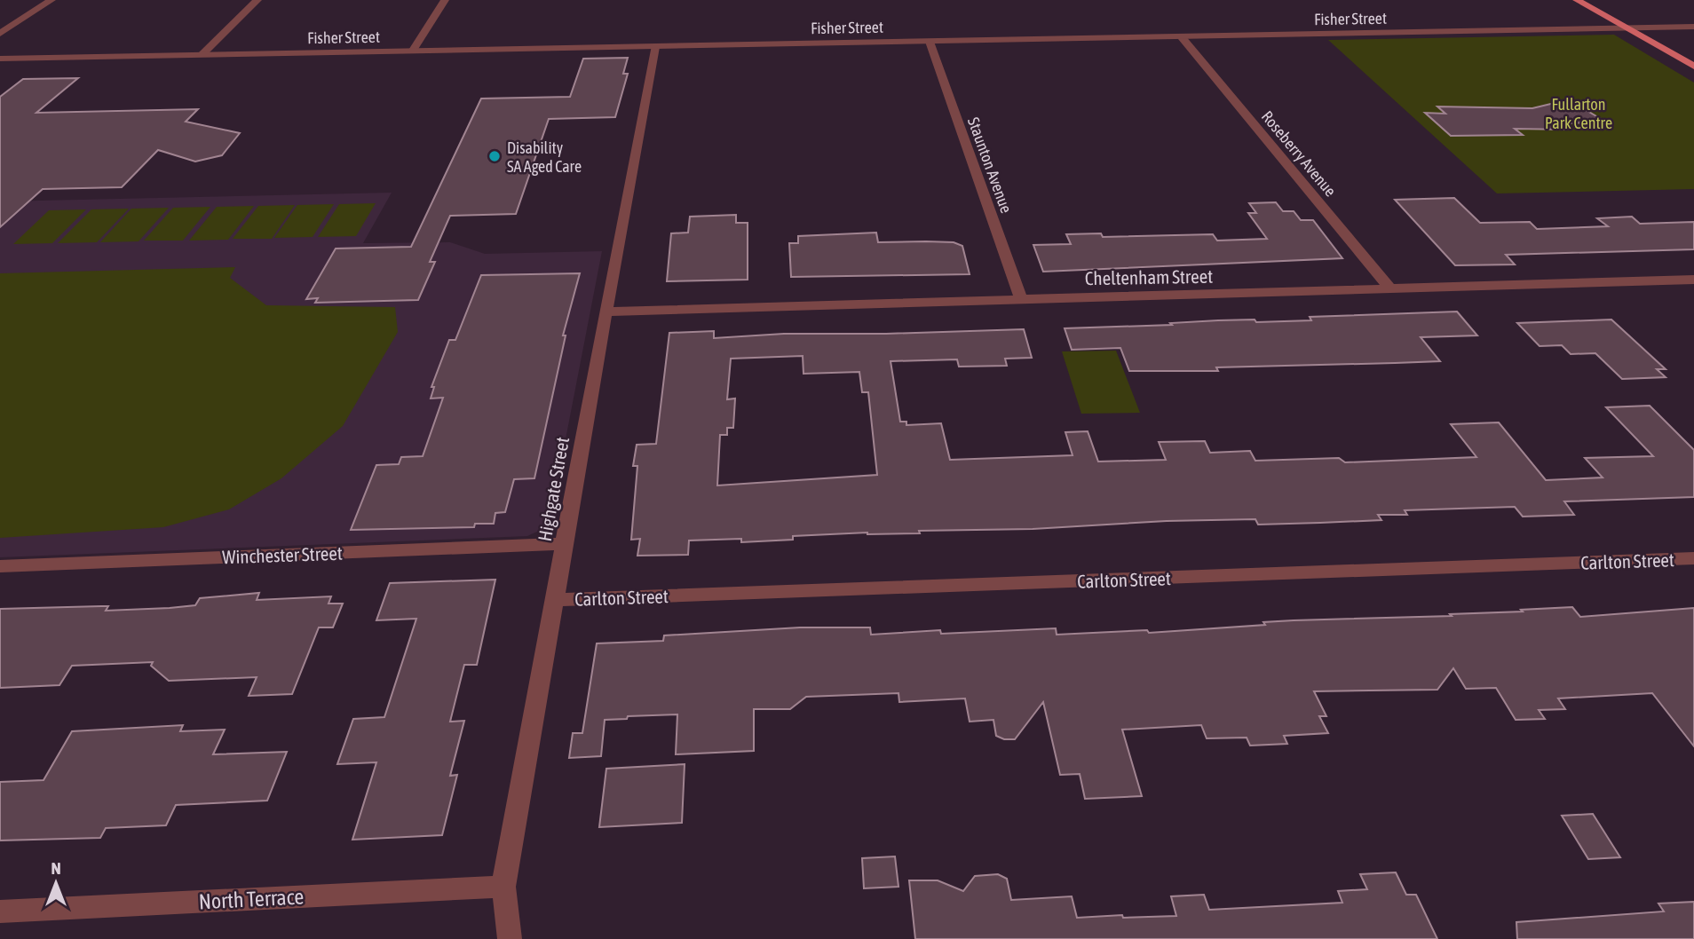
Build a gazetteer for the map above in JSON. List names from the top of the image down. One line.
{"streets":{"street":["Fisher Street","Roseberry Avenue","Staunton Avenue","Cheltenham Street","Highgate Street","Winchester Street","Carlton Street","North Terrace"]},"crossings":[["Fisher Street","Roseberry Avenue"],["Fisher Street","Staunton Avenue"],["Fisher Street","Highgate Street"],["Roseberry Avenue","Cheltenham Street"],["Staunton Avenue","Cheltenham Street"],["Cheltenham Street","Highgate Street"],["Highgate Street","Winchester Street"],["Highgate Street","Carlton Street"],["Highgate Street","North Terrace"]],"parks":["Fullarton Park Centre"],"places":["Disability SA Aged Care"],"north":"top"}
